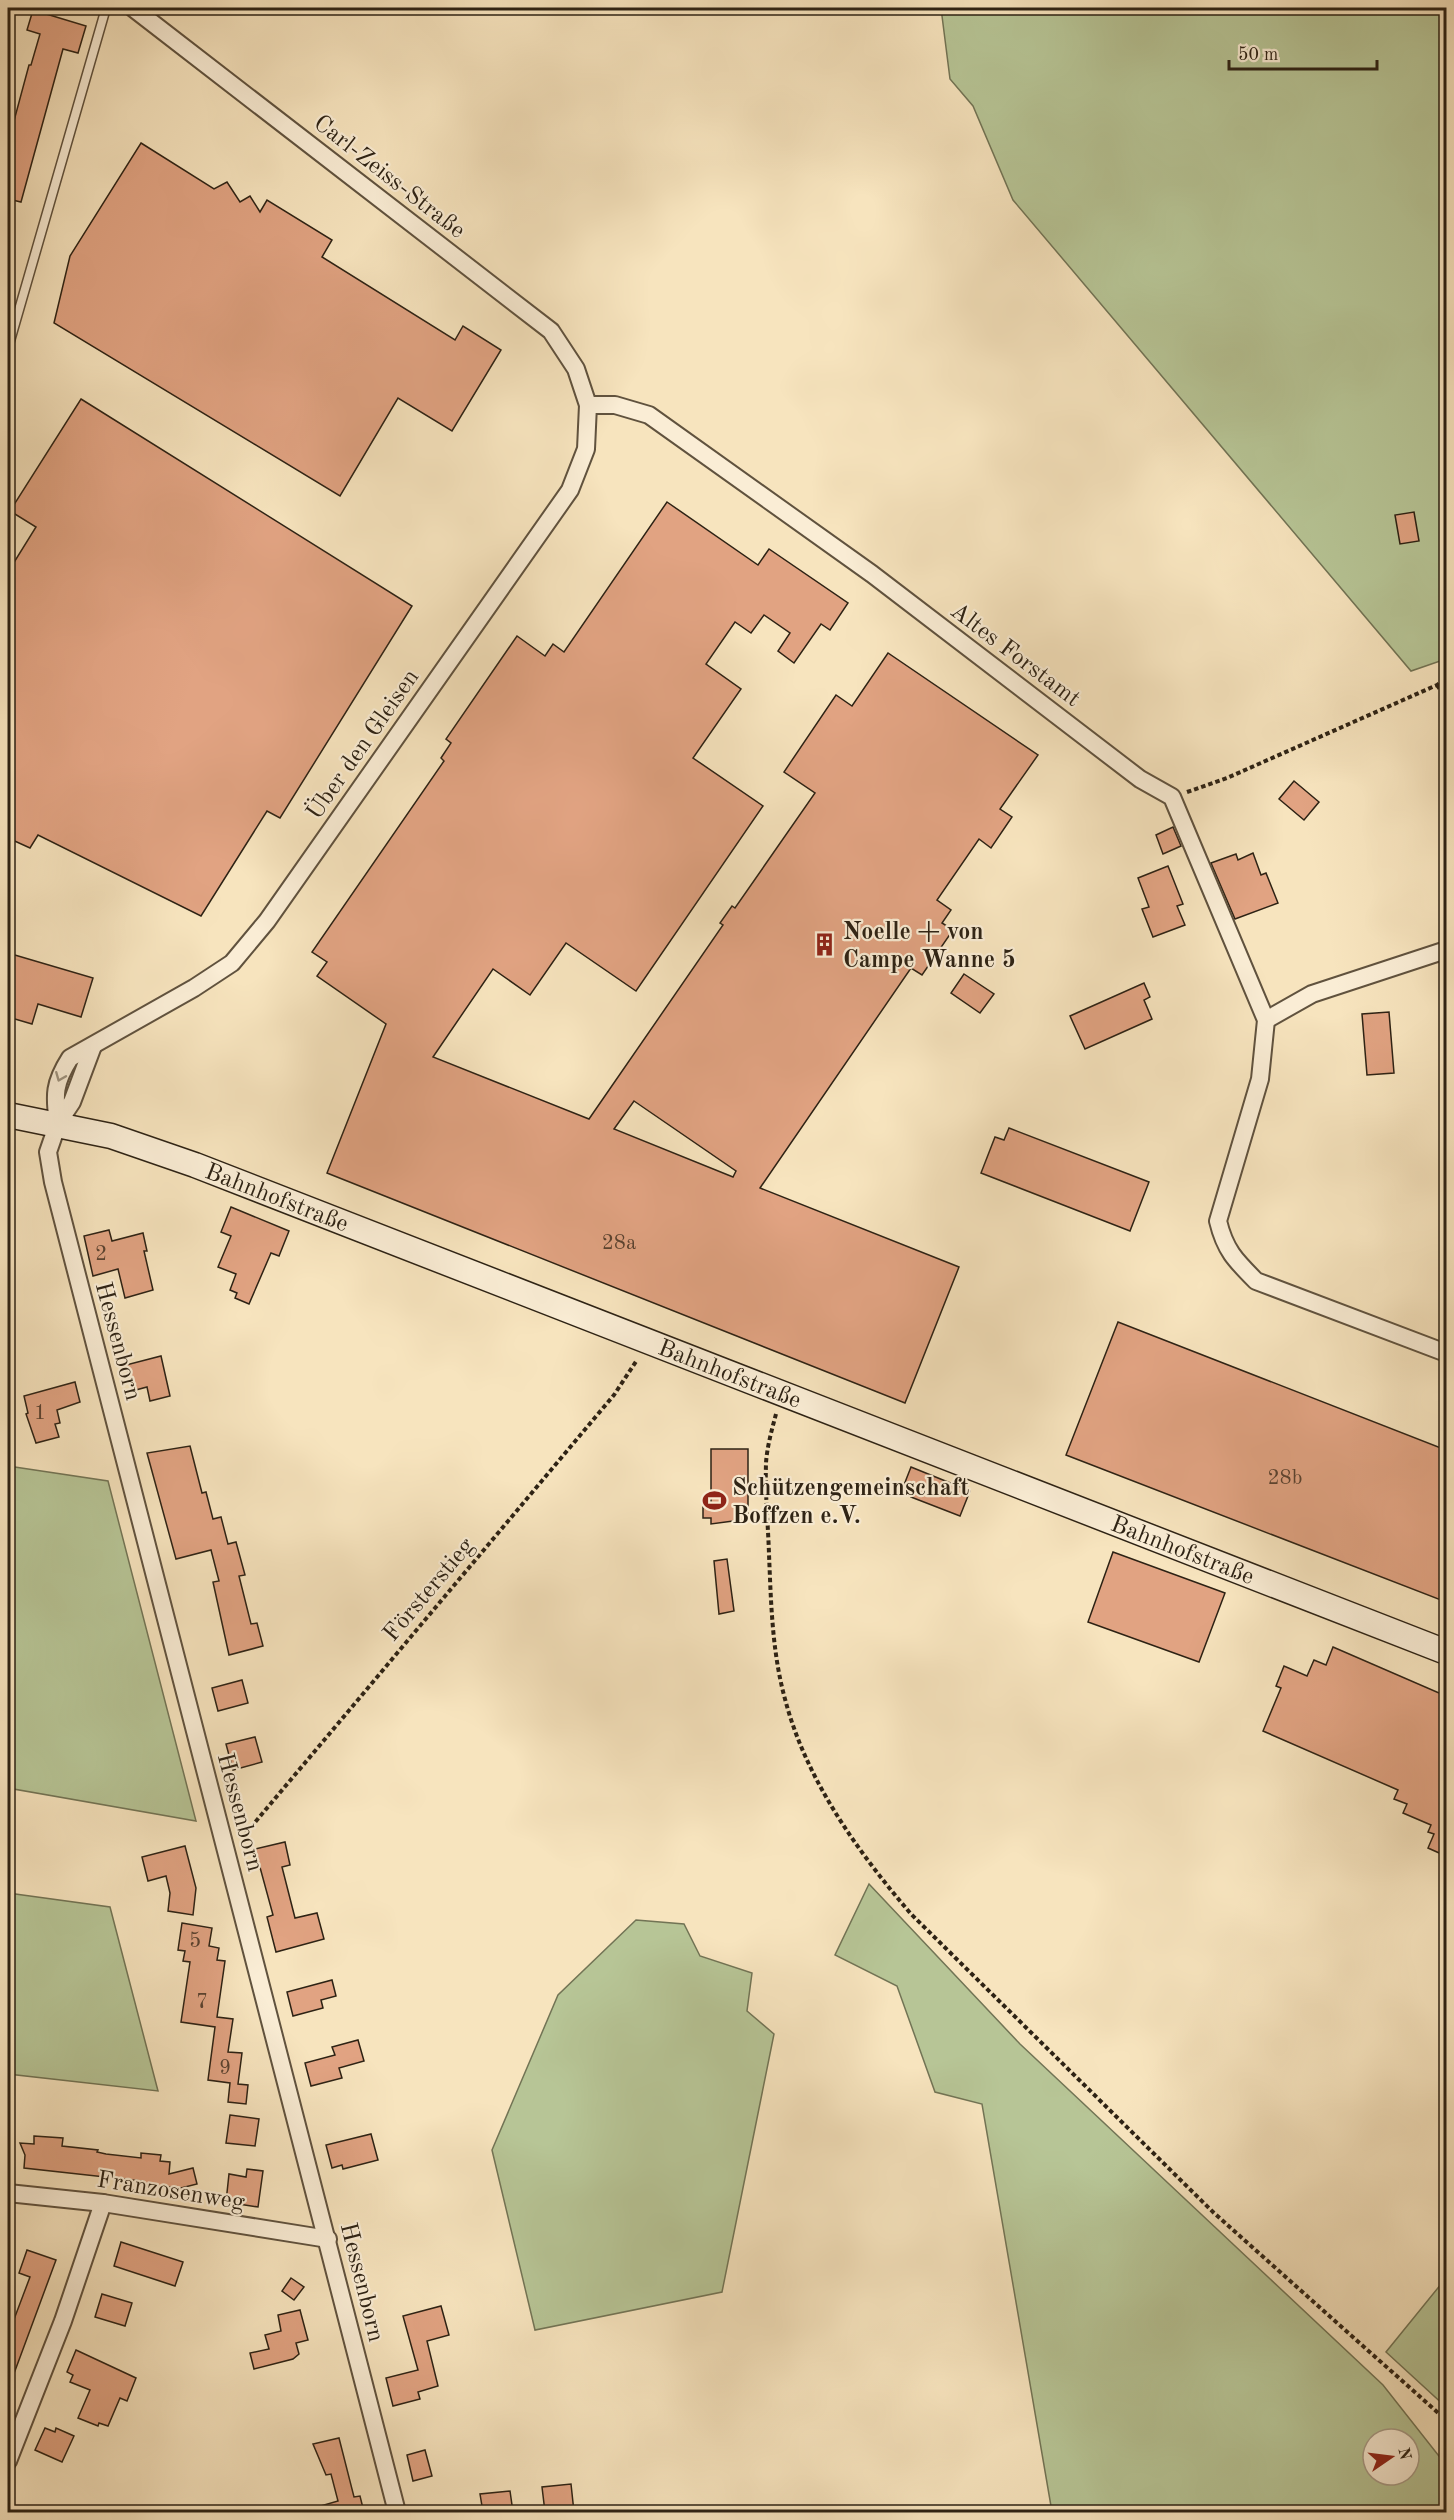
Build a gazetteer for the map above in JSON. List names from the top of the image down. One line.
{"streets":{"main road":["Bahnhofstraße"],"street":["Carl-Zeiss-Straße","Altes Forstamt","Über den Gleisen","Hessenborn","Franzosenweg"],"path":["Försterstieg"]},"crossings":[["Carl-Zeiss-Straße","Altes Forstamt"],["Carl-Zeiss-Straße","Über den Gleisen"],["Altes Forstamt","Über den Gleisen"],["Über den Gleisen","Bahnhofstraße"],["Über den Gleisen","Hessenborn"],["Bahnhofstraße","Hessenborn"],["Bahnhofstraße","Försterstieg"],["Hessenborn","Försterstieg"],["Hessenborn","Franzosenweg"]],"places":{"building":["Noelle + von Campe Wanne 5"],"sports":["Schützengemeinschaft Boffzen e.V."]},"house_numbers":["28a","2","1","28b","5","7","9"],"scale_bar":"50 m","north":"right"}
